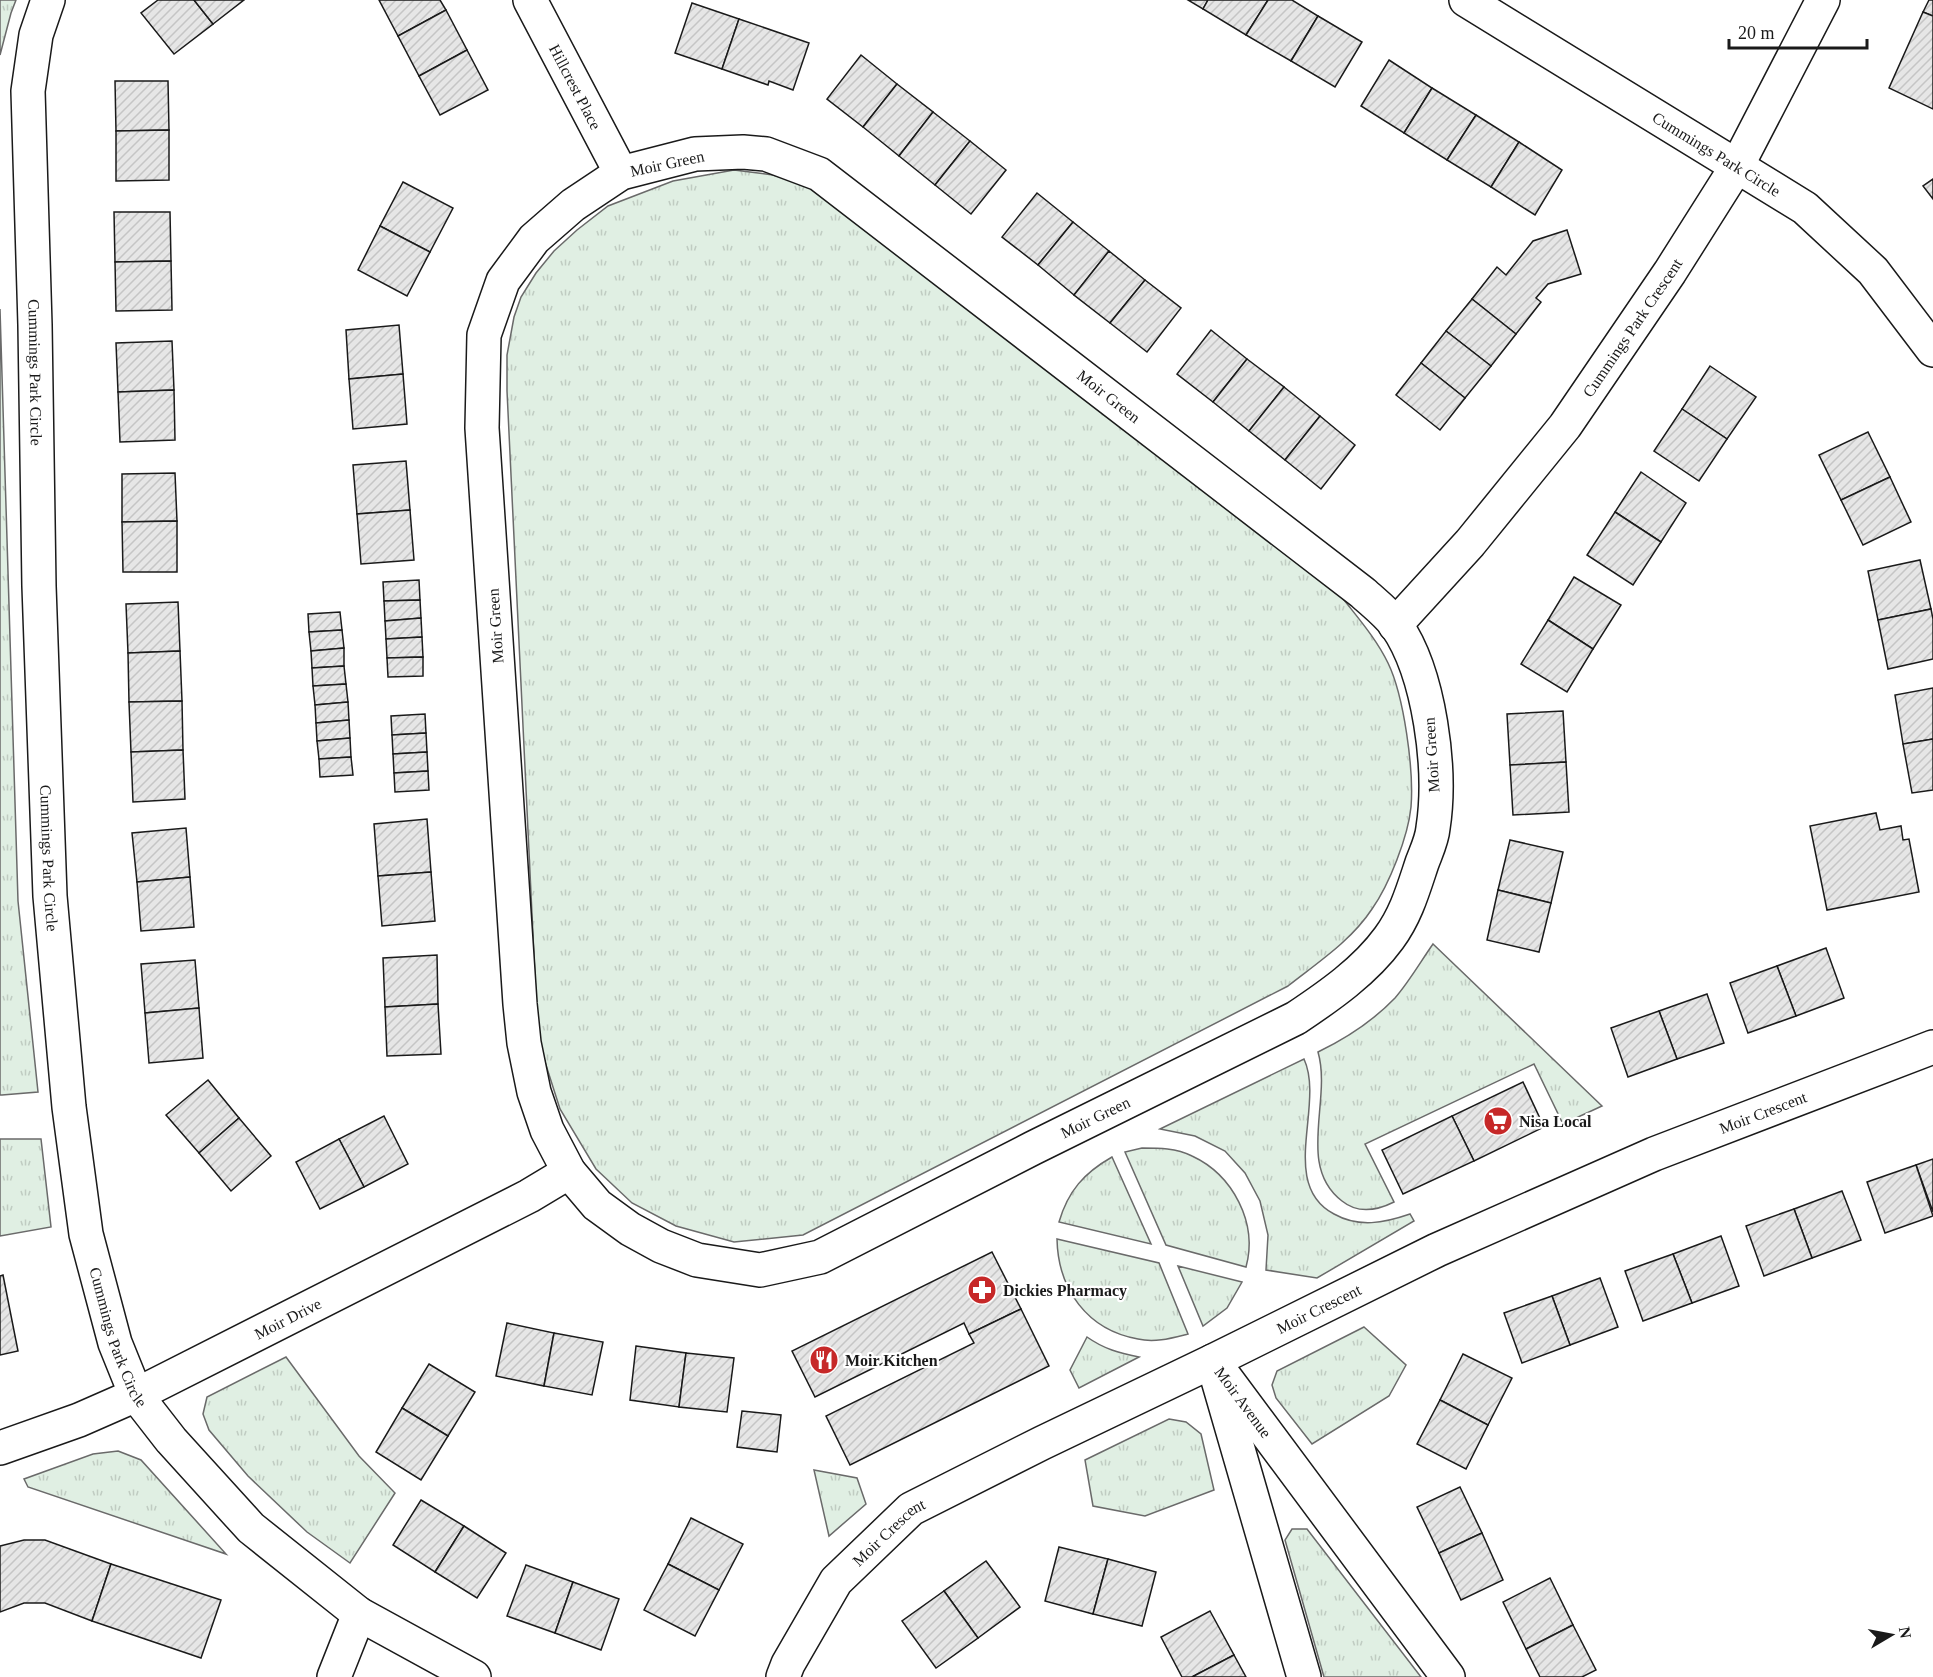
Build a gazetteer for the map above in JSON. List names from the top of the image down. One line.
{"streets":{"street":["Hillcrest Place","Cummings Park Circle","Moir Green","Cummings Park Crescent","Moir Crescent","Moir Drive","Moir Avenue"]},"crossings":[["Hillcrest Place","Moir Green"],["Cummings Park Circle","Cummings Park Crescent"],["Cummings Park Circle","Moir Drive"],["Moir Green","Cummings Park Crescent"],["Moir Green","Moir Drive"],["Moir Crescent","Moir Avenue"]],"places":{"supermarket":["Nisa Local"],"pharmacy":["Dickies Pharmacy"],"restaurant":["Moir Kitchen"]},"scale_bar":"20 m","north":"right"}
